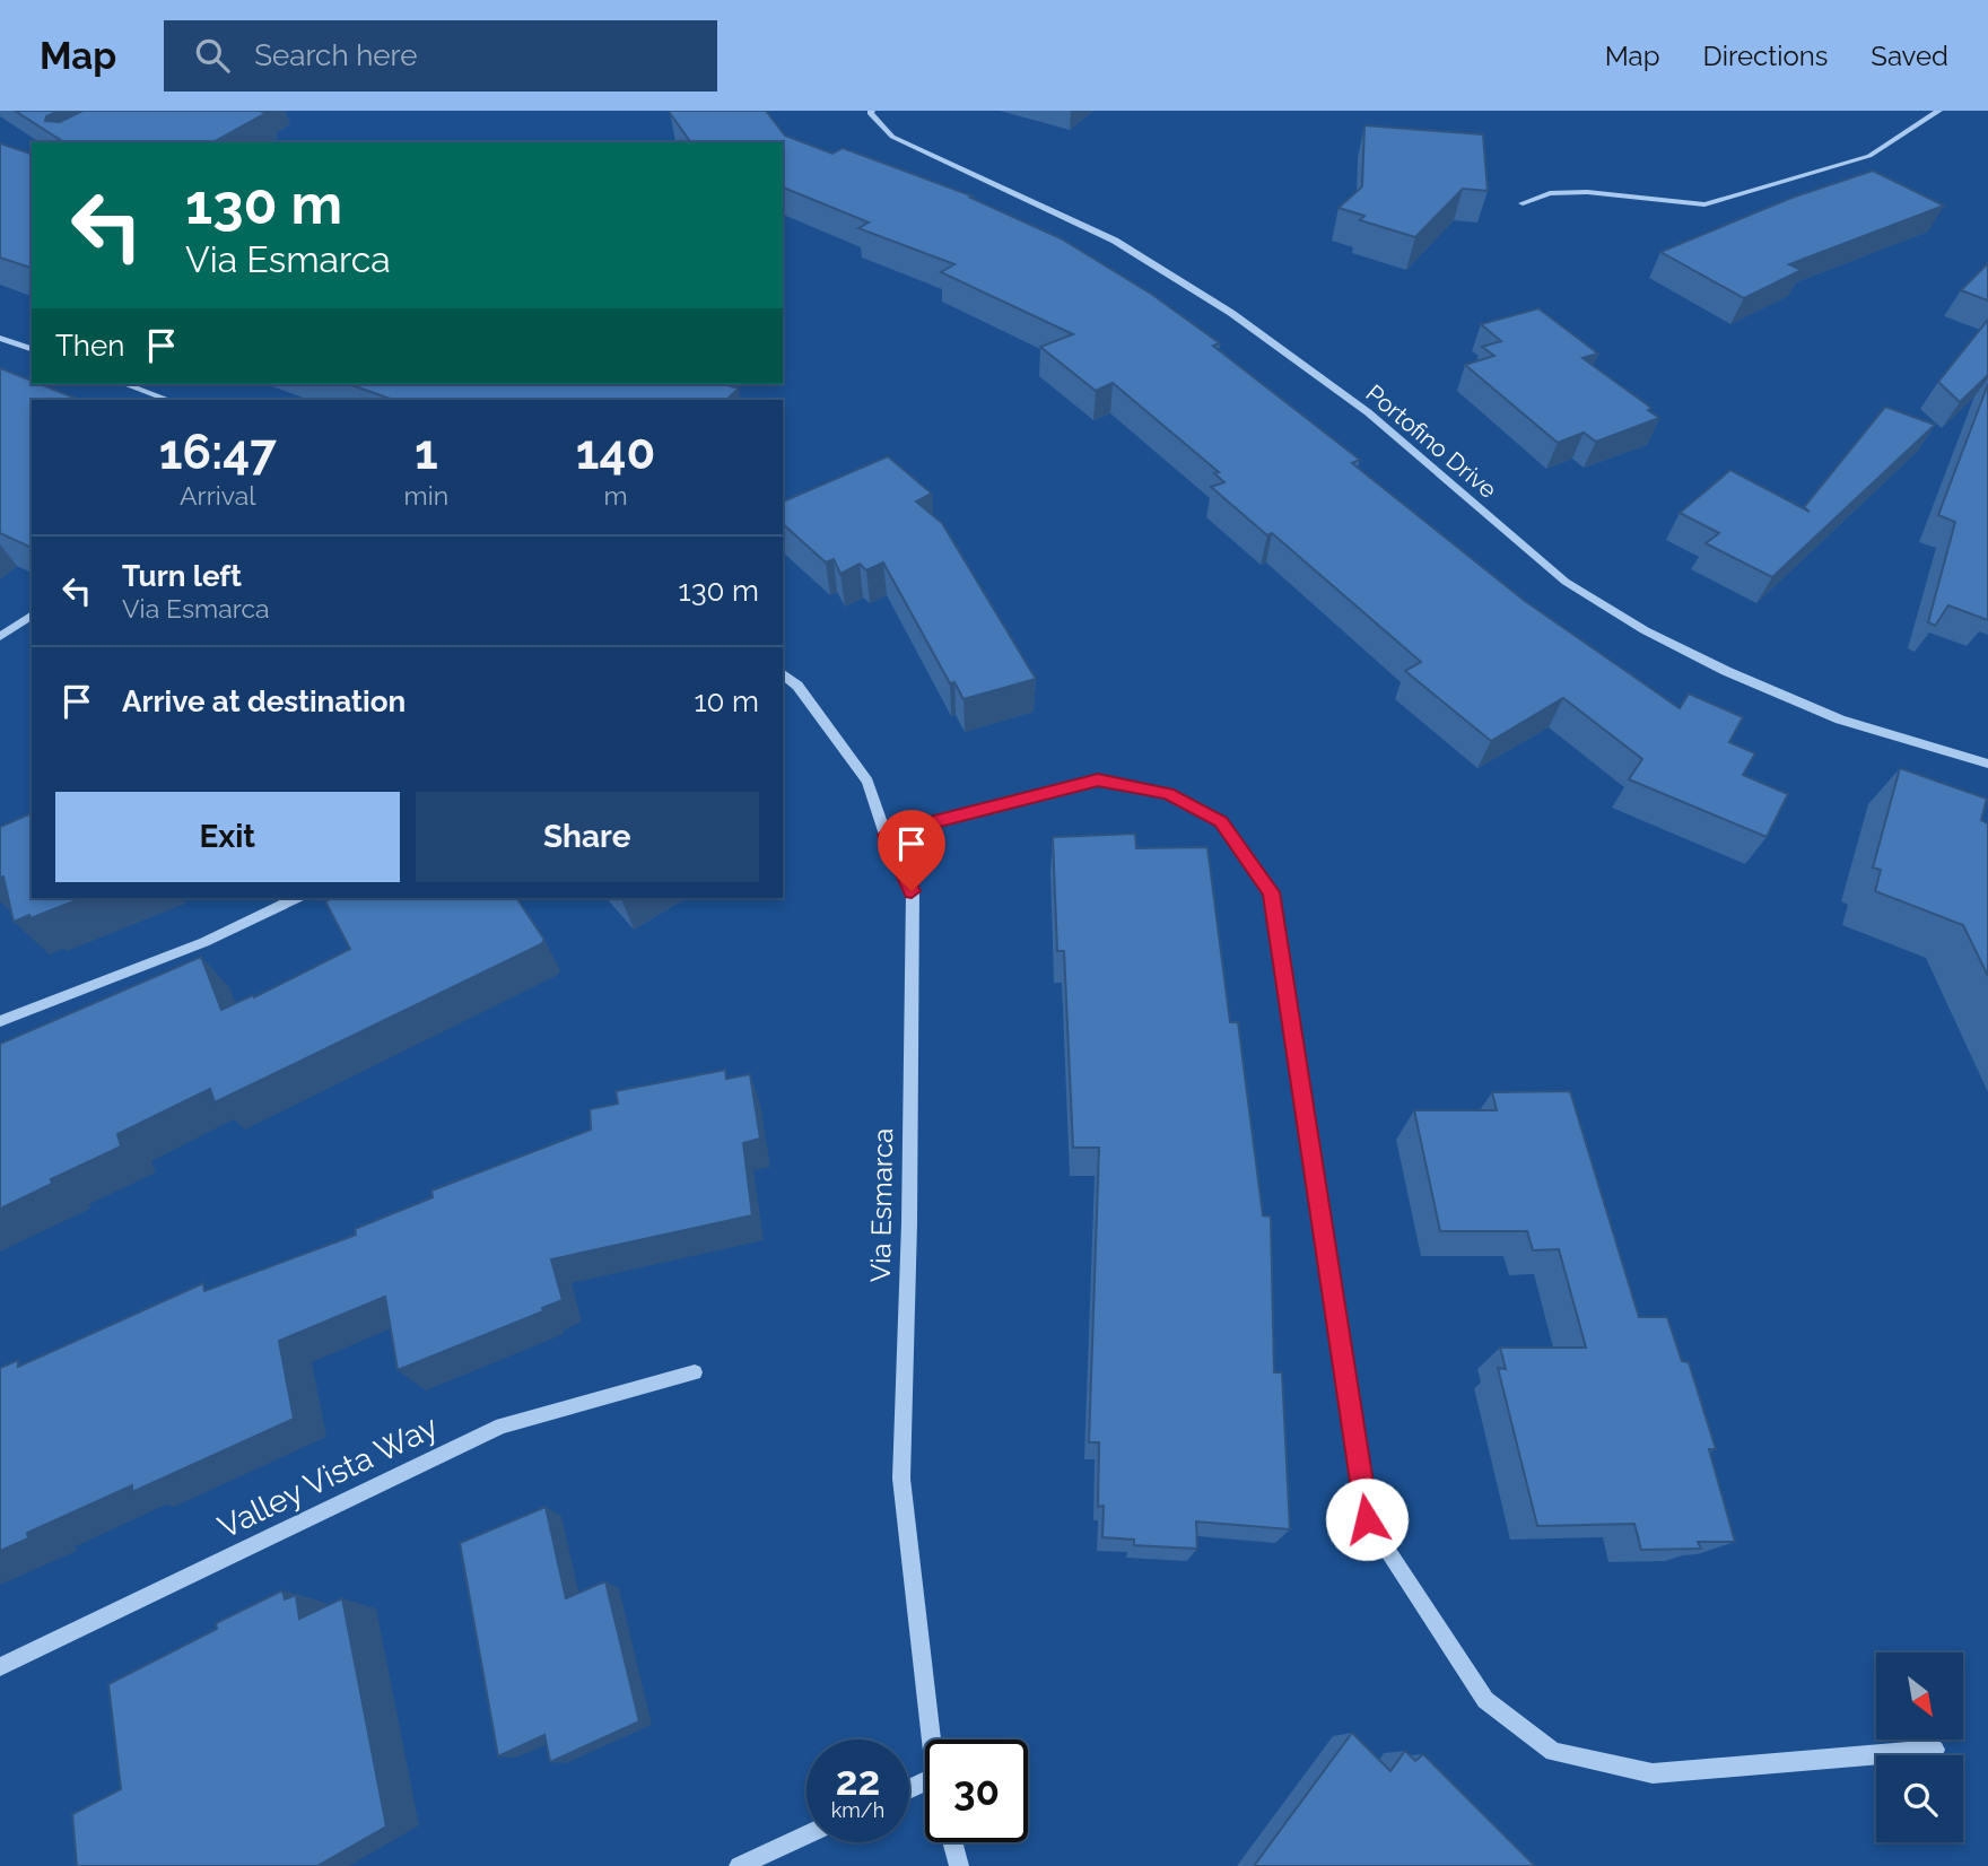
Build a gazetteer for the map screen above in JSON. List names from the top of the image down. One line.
{"streets":{"street":["Portofino Drive","Via Esmarca","Valley Vista Way"]},"north":"bottom right","page":{"header":"Map","search":"Search here","nav":["Map","Directions","Saved"],"turn":["130 m","Via Esmarca"],"then":"Then","eta":["16:47","Arrival","1","min","140","m"],"list":[{"name":"Turn left","note":"Via Esmarca","value":"130 m"},{"name":"Arrive at destination","value":"10 m"}],"buttons":["Exit","Share"],"speed":"22 km/h","limit":"30"}}
